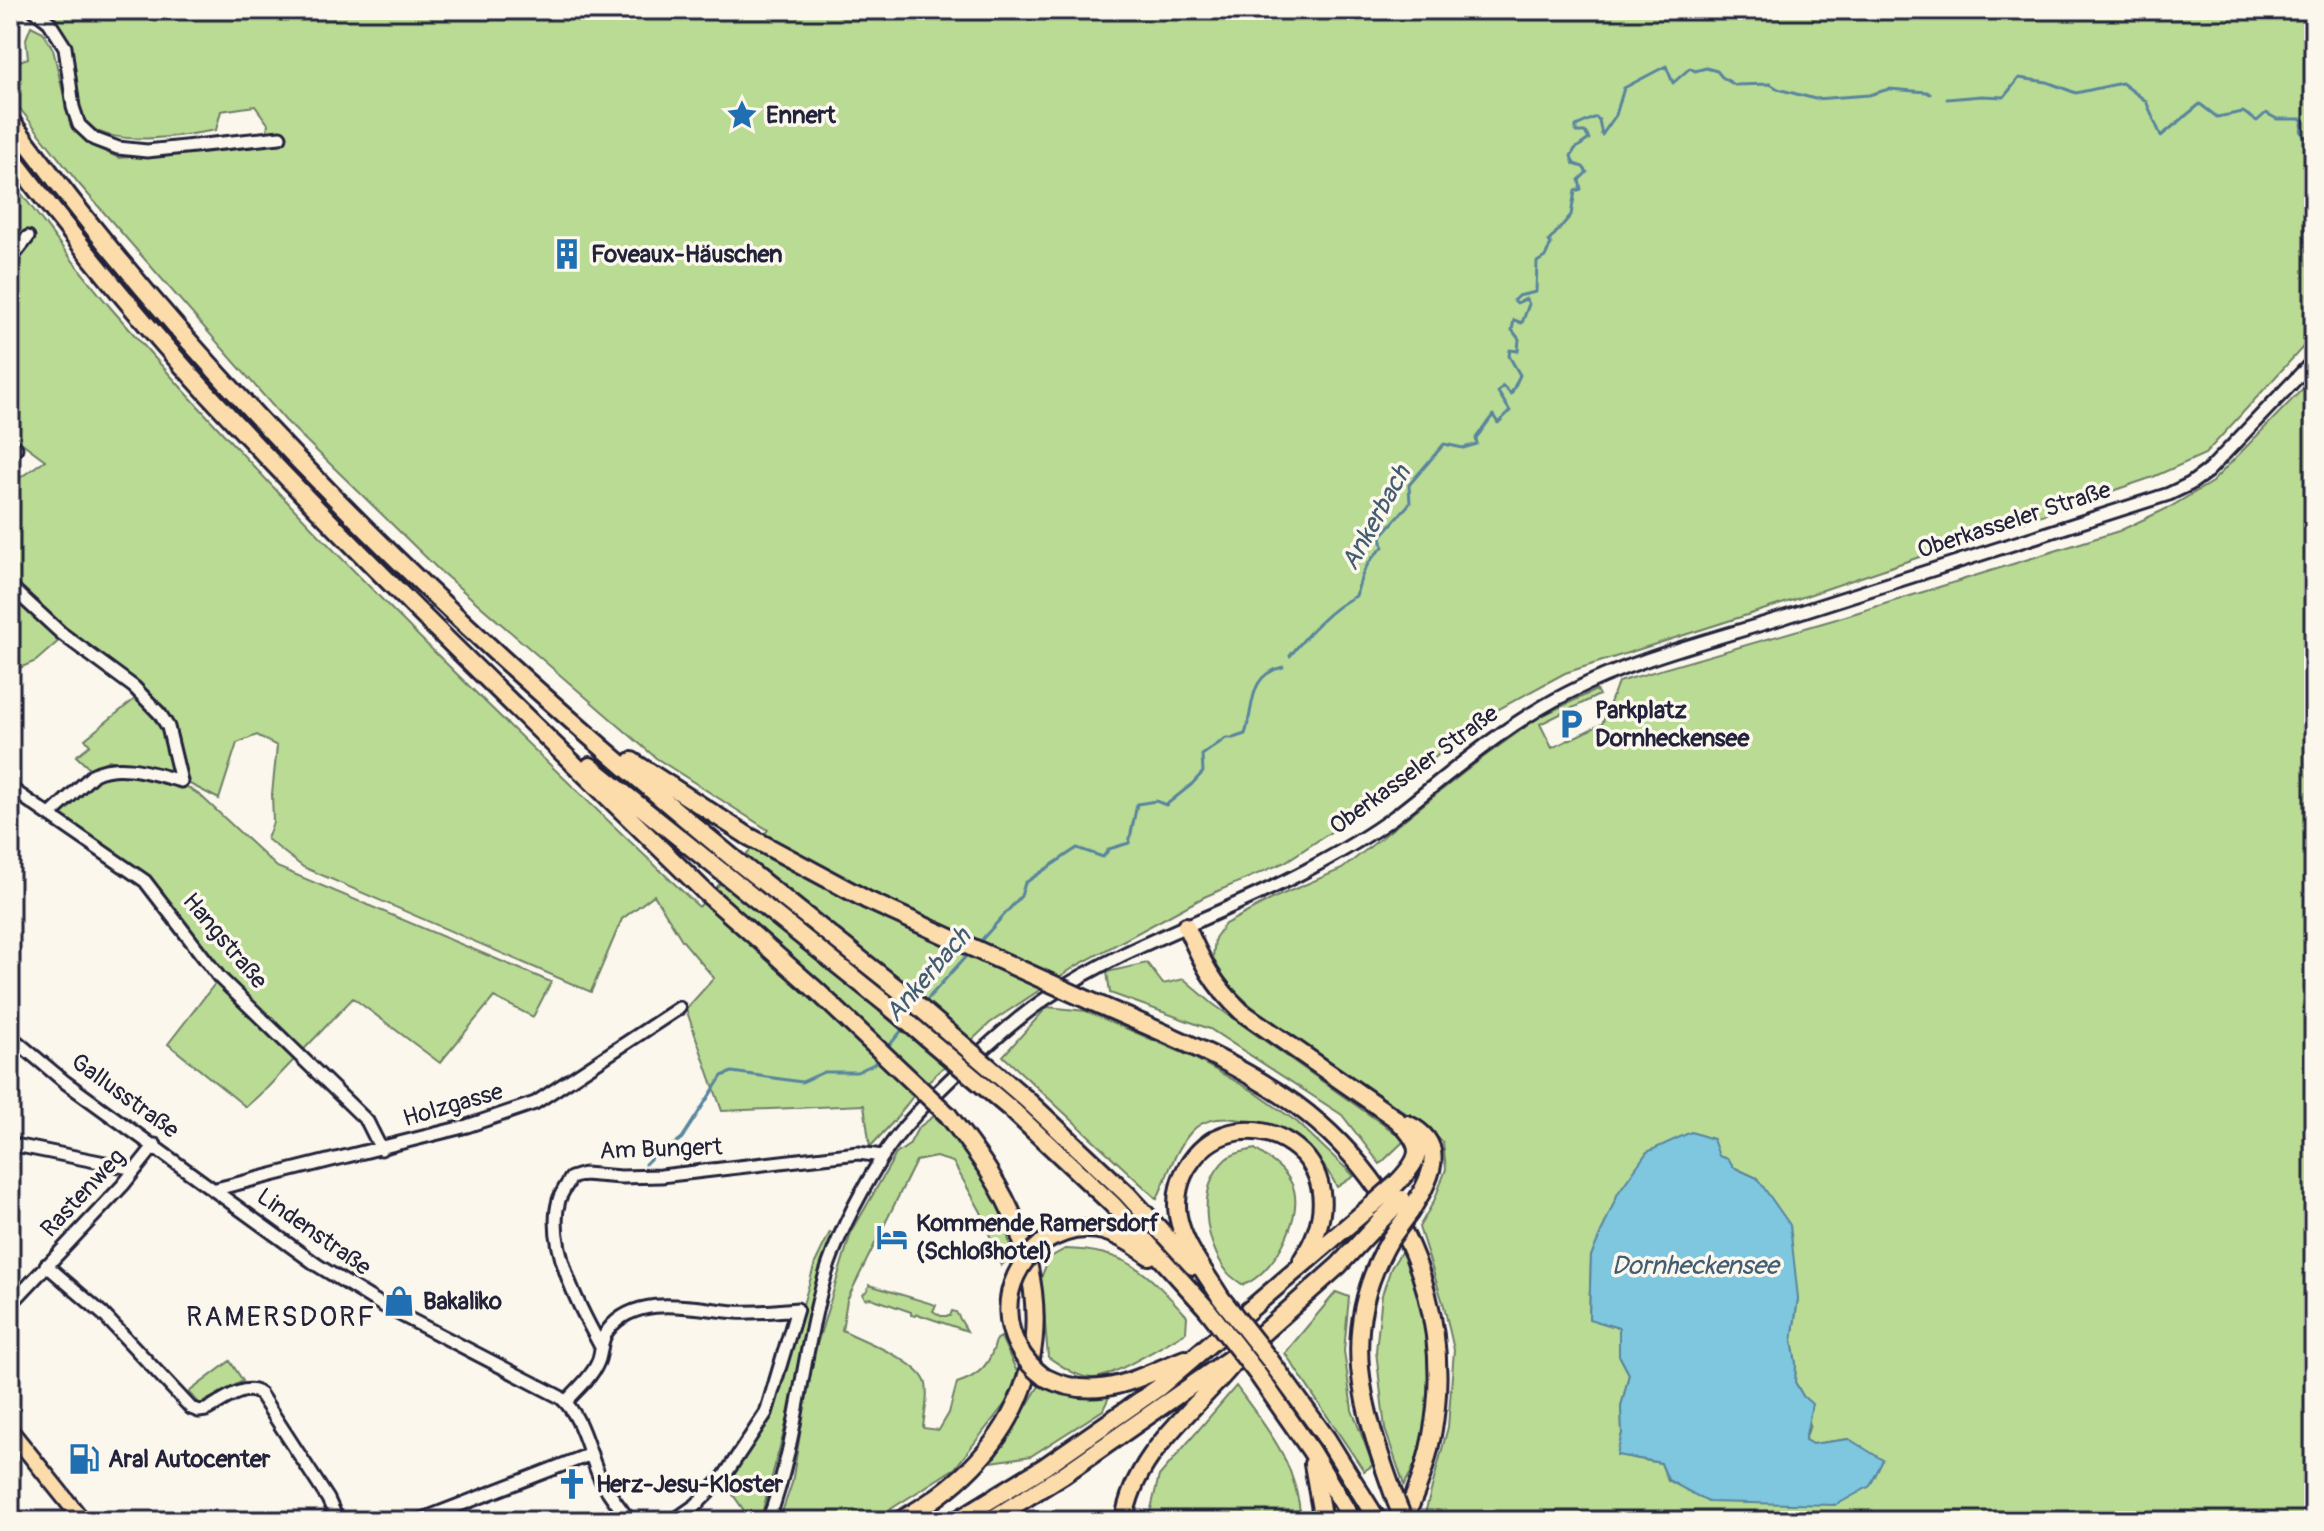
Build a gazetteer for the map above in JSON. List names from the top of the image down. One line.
{"streets":{"street":["Oberkasseler Straße","Hangstraße","Gallusstraße","Holzgasse","Am Bungert","Rastenweg","Lindenstraße"]},"crossings":[["Oberkasseler Straße","Am Bungert"],["Hangstraße","Holzgasse"],["Gallusstraße","Holzgasse"],["Gallusstraße","Rastenweg"],["Gallusstraße","Lindenstraße"],["Holzgasse","Lindenstraße"]],"districts":["RAMERSDORF"],"water":["Ankerbach","Dornheckensee"],"places":{"place":["Ennert"],"building":["Foveaux-Häuschen"],"parking":["Parkplatz Dornheckensee"],"hotel":["Kommende Ramersdorf (Schloßhotel)"],"shop":["Bakaliko"],"fuel station":["Aral Autocenter"],"church":["Herz-Jesu-Kloster"]}}
